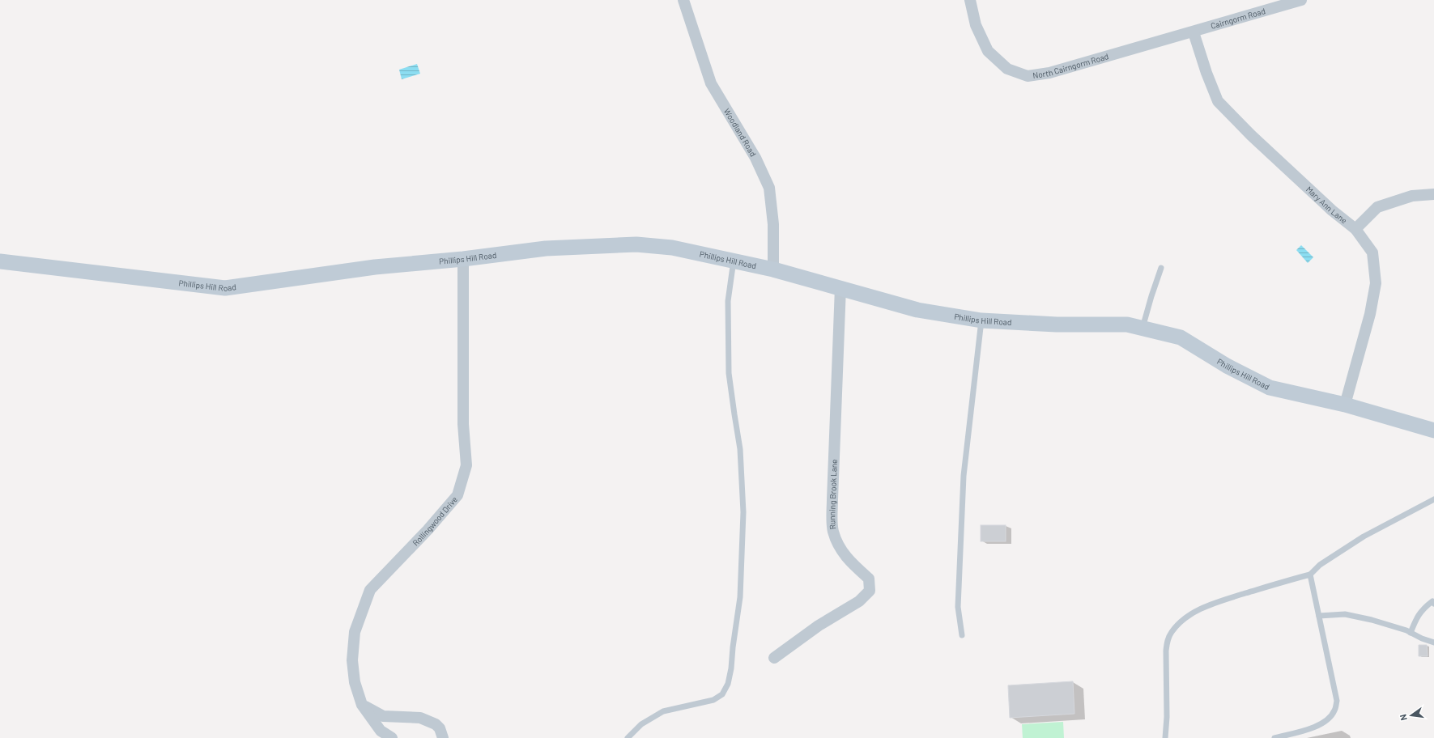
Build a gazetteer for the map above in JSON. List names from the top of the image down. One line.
{"streets":{"street":["Cairngorm Road","North Cairngorm Road","Woodland Road","Mary Ann Lane","Phillips Hill Road","Running Brook Lane","Rollingwood Drive"]},"crossings":[["Cairngorm Road","North Cairngorm Road"],["Cairngorm Road","Mary Ann Lane"],["North Cairngorm Road","Mary Ann Lane"],["Woodland Road","Phillips Hill Road"],["Mary Ann Lane","Phillips Hill Road"],["Phillips Hill Road","Running Brook Lane"],["Phillips Hill Road","Rollingwood Drive"]],"north":"left"}
